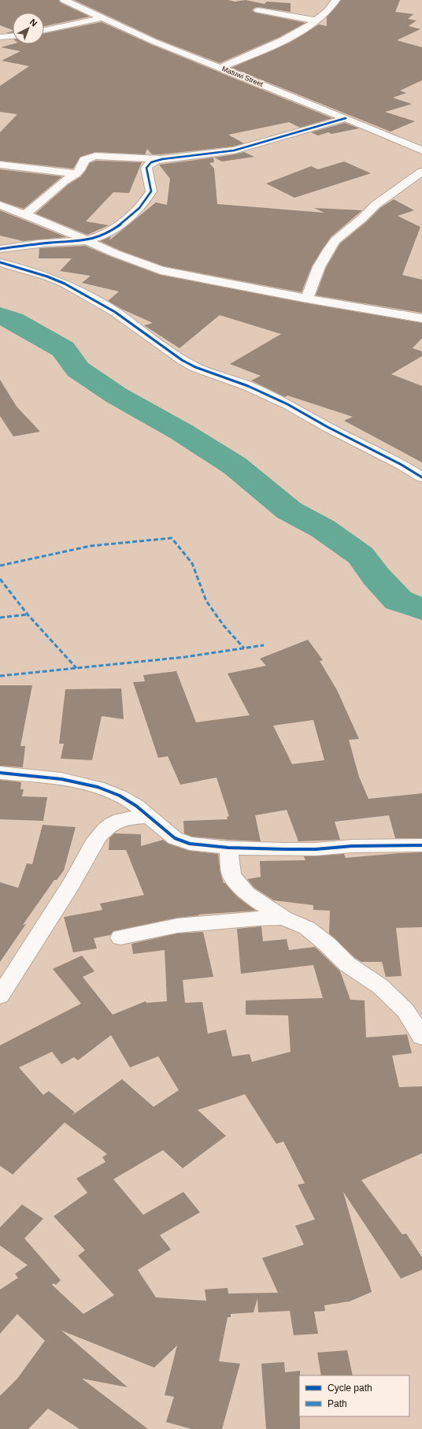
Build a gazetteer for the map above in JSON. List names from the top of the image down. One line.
{"streets":{"street":["Matuwi Street"]},"legend":["Cycle path","Path"],"north":"top right"}
